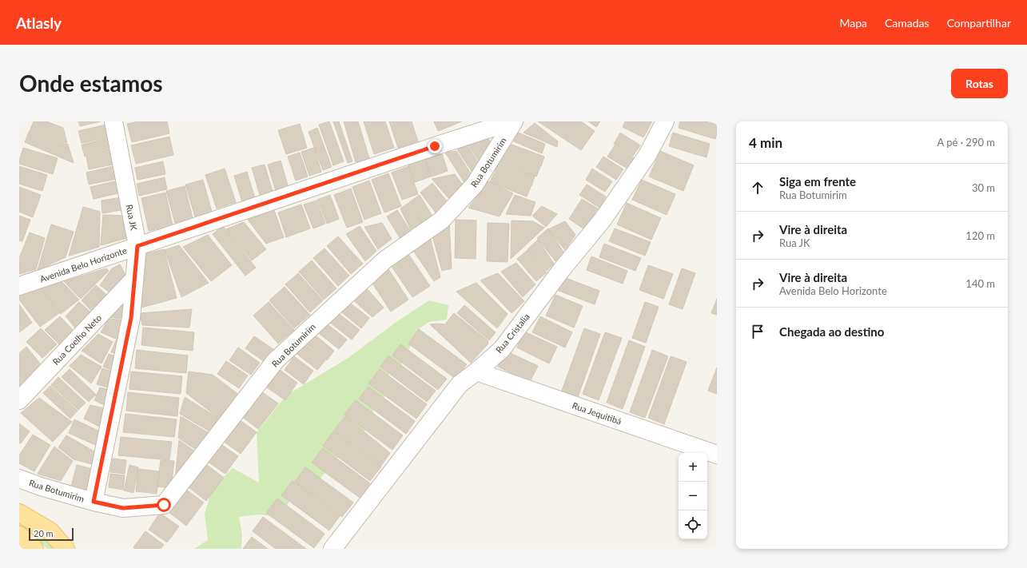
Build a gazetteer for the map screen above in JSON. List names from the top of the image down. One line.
{"streets":{"street":["Rua Botumirim","Rua JK","Avenida Belo Horizonte","Rua Cristalia","Rua Coelho Neto","Rua Jequitibá"]},"crossings":[["Rua Botumirim","Rua JK"],["Rua JK","Avenida Belo Horizonte"],["Rua JK","Rua Coelho Neto"],["Rua Cristalia","Rua Jequitibá"]],"scale_bar":"20 m","page":{"header":"Atlasly","nav":["Mapa","Camadas","Compartilhar"],"buttons":"Rotas","title":"Onde estamos","heading":["4 min","A pé · 290 m"],"list":[["Siga em frente","Rua Botumirim","30 m"],["Vire à direita","Rua JK","120 m"],["Vire à direita","Avenida Belo Horizonte","140 m"],"Chegada ao destino"],"map_buttons":["+","−"],"scale":"20 m"}}
